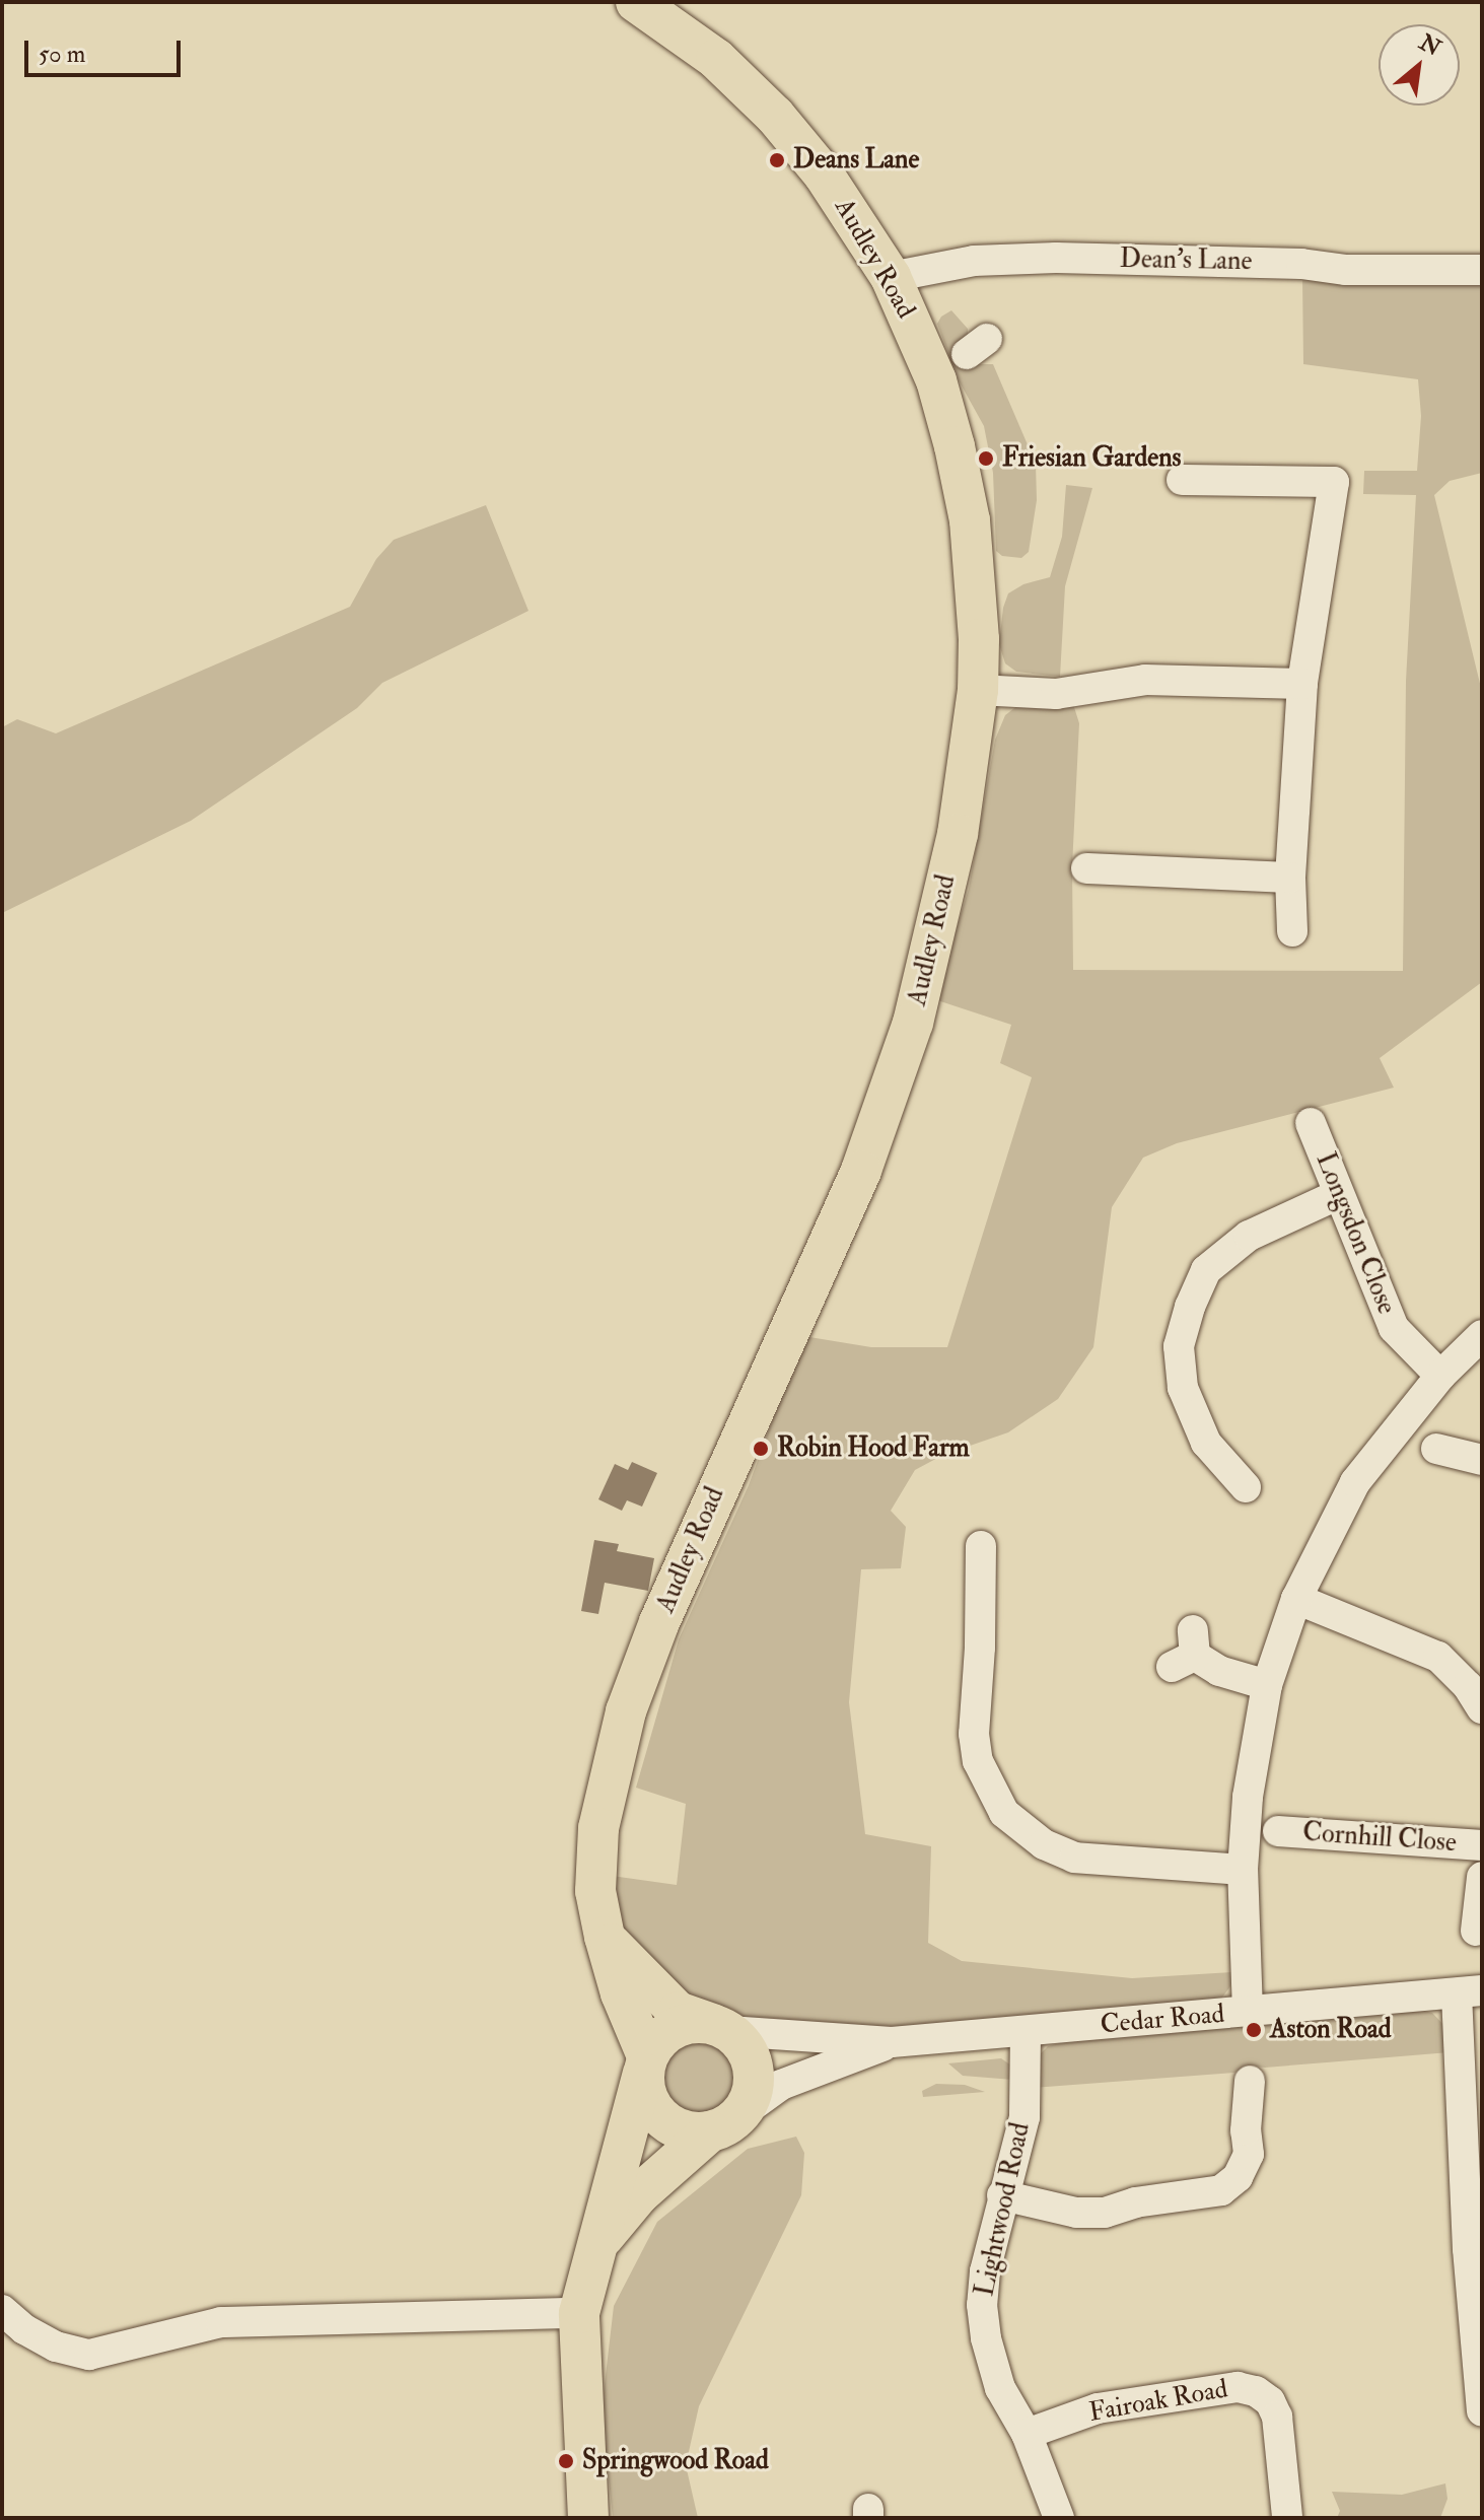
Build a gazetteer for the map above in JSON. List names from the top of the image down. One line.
{"streets":{"main road":["Audley Road"],"street":["Dean's Lane","Longsdon Close","Cornhill Close","Cedar Road","Lightwood Road","Fairoak Road"]},"crossings":[["Audley Road","Dean's Lane"],["Cedar Road","Lightwood Road"],["Lightwood Road","Fairoak Road"]],"places":["Deans Lane","Friesian Gardens","Robin Hood Farm","Aston Road","Springwood Road"],"scale_bar":"50 m","north":"top right"}
